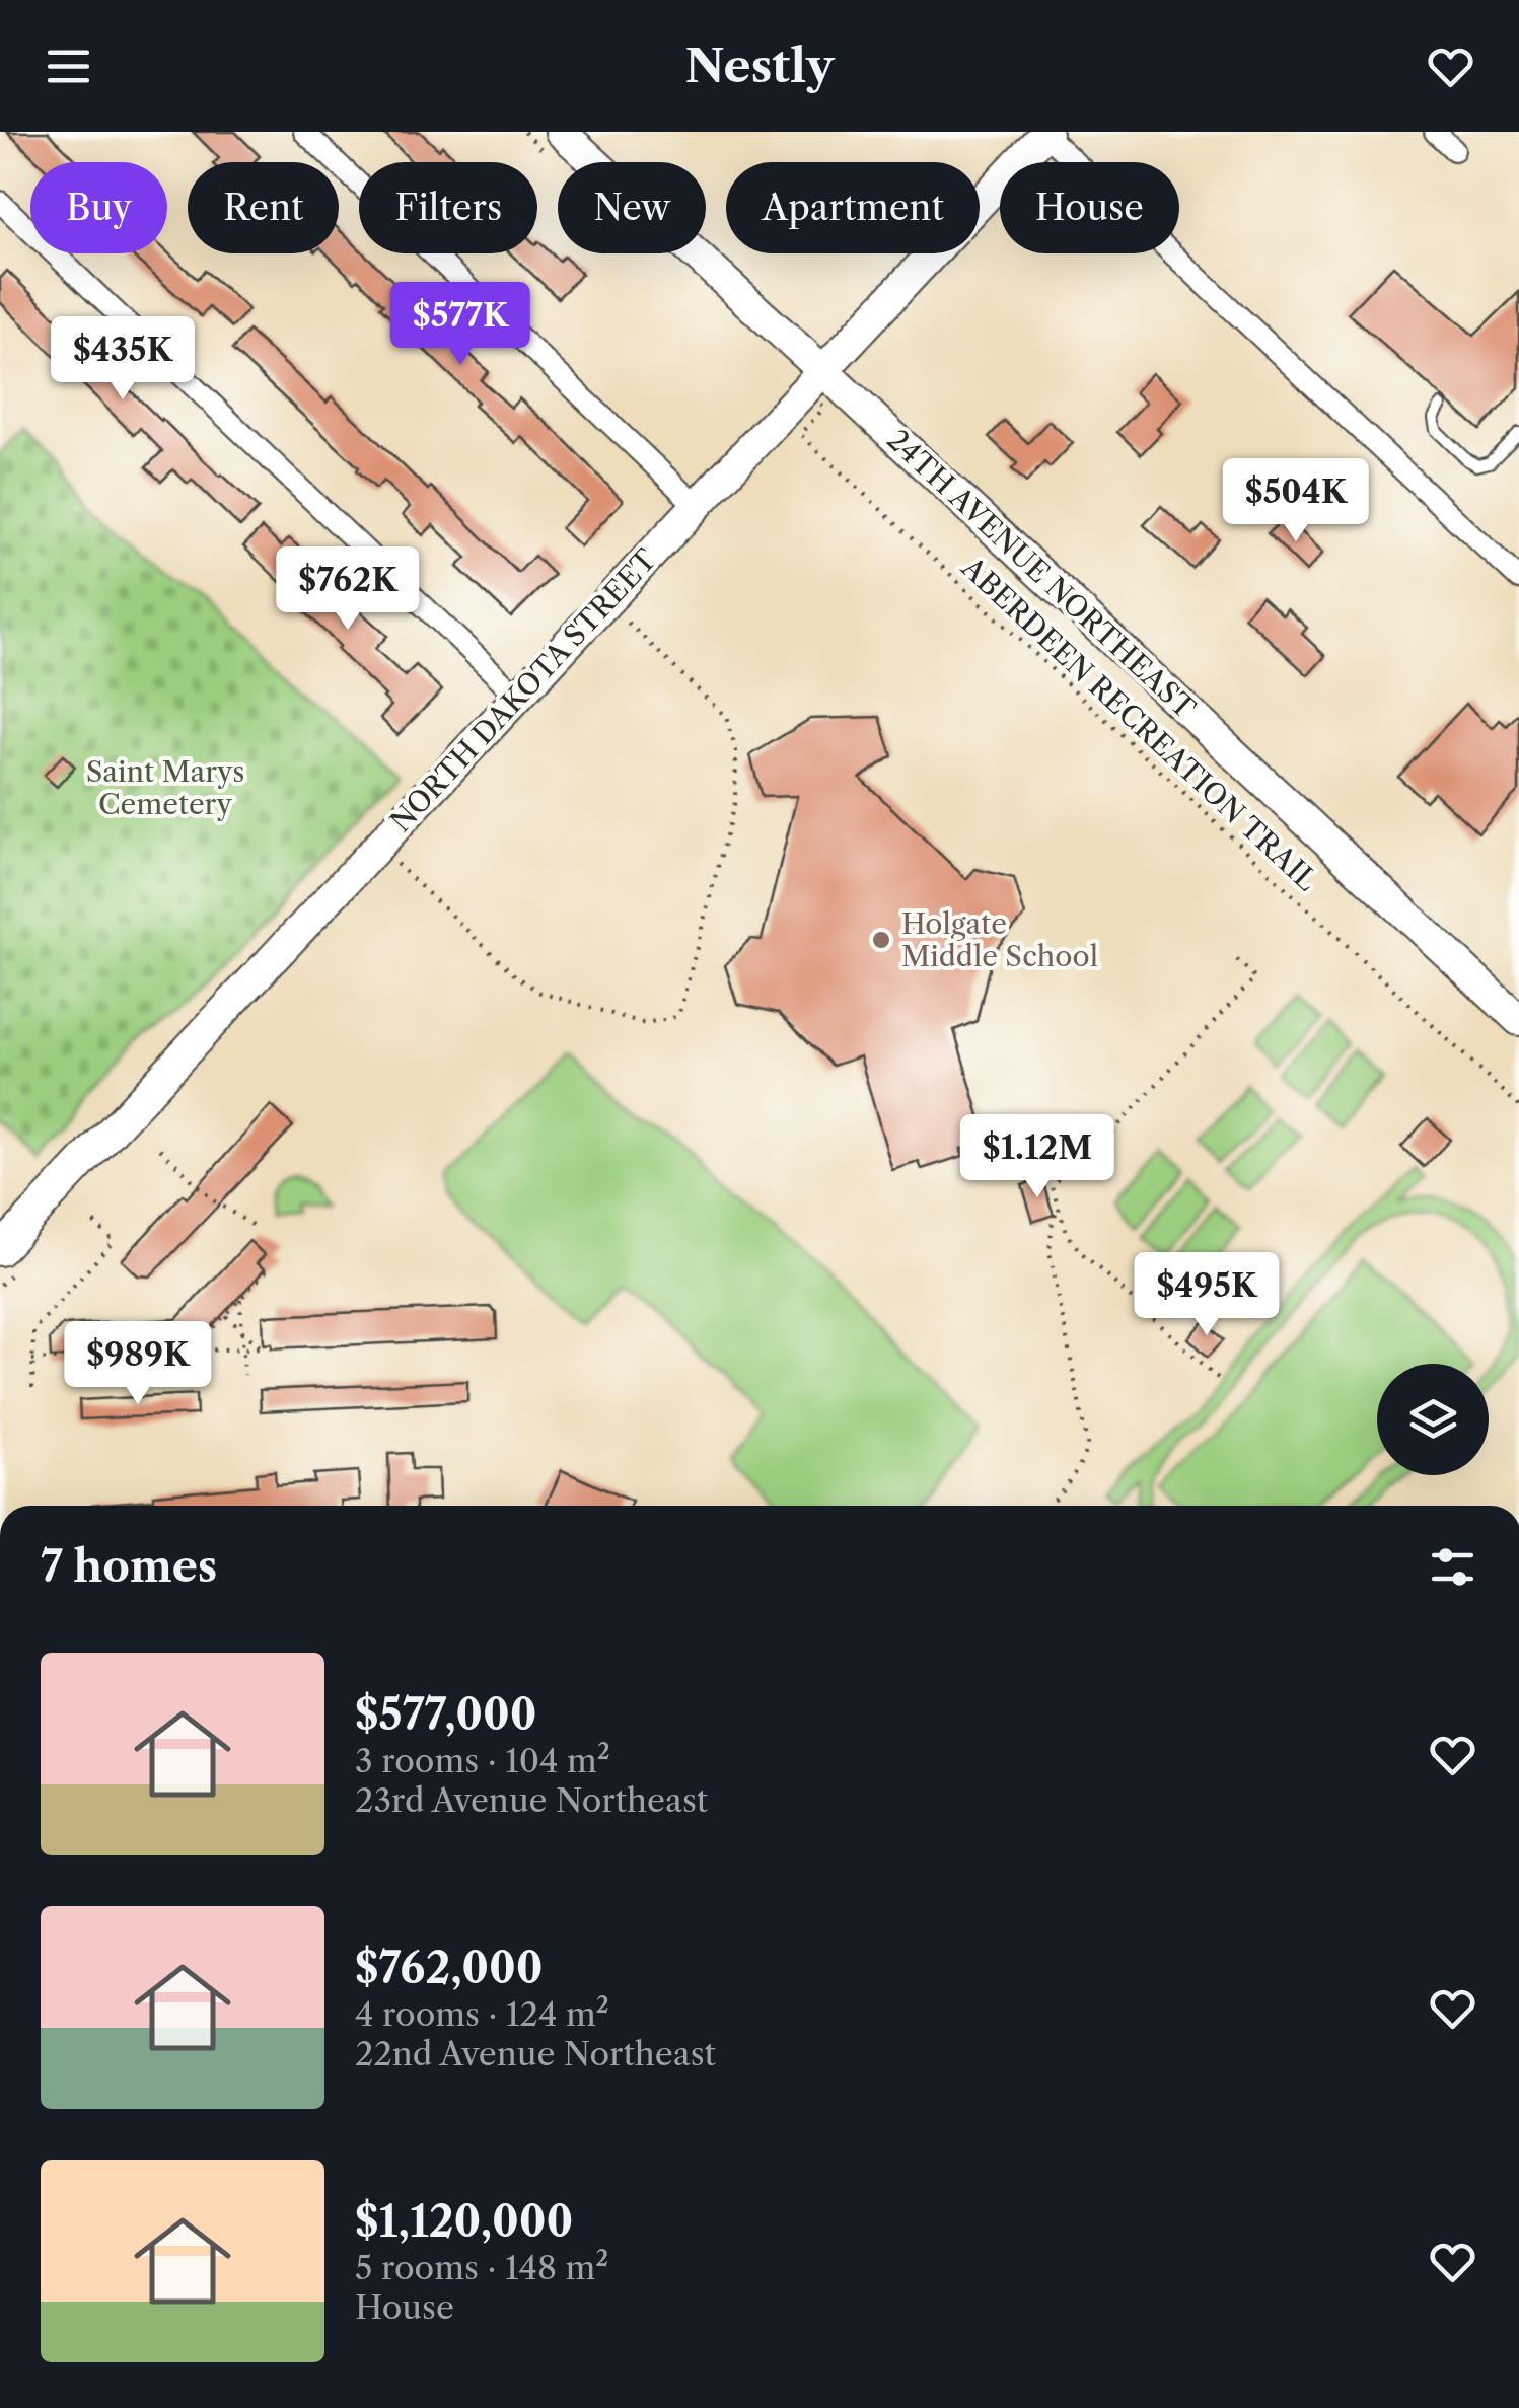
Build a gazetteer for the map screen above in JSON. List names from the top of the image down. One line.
{"streets":{"street":["24TH AVENUE NORTHEAST","NORTH DAKOTA STREET"],"path":["ABERDEEN RECREATION TRAIL"]},"crossings":[["24TH AVENUE NORTHEAST","NORTH DAKOTA STREET"],["24TH AVENUE NORTHEAST","ABERDEEN RECREATION TRAIL"],["NORTH DAKOTA STREET","ABERDEEN RECREATION TRAIL"]],"parks":["Saint Marys Cemetery"],"places":["Holgate Middle School"],"page":{"header":"Nestly","chip":["Buy","Rent","Filters","New","Apartment","House"],"price":["$577K","$435K","$504K","$762K","$1.12M","$495K","$989K"],"heading":"7 homes","list":[{"name":"$577,000","note":"3 rooms · 104 m² · 23rd Avenue Northeast"},{"name":"$762,000","note":"4 rooms · 124 m² · 22nd Avenue Northeast"},{"name":"$1,120,000","note":"5 rooms · 148 m² · House"}]}}
